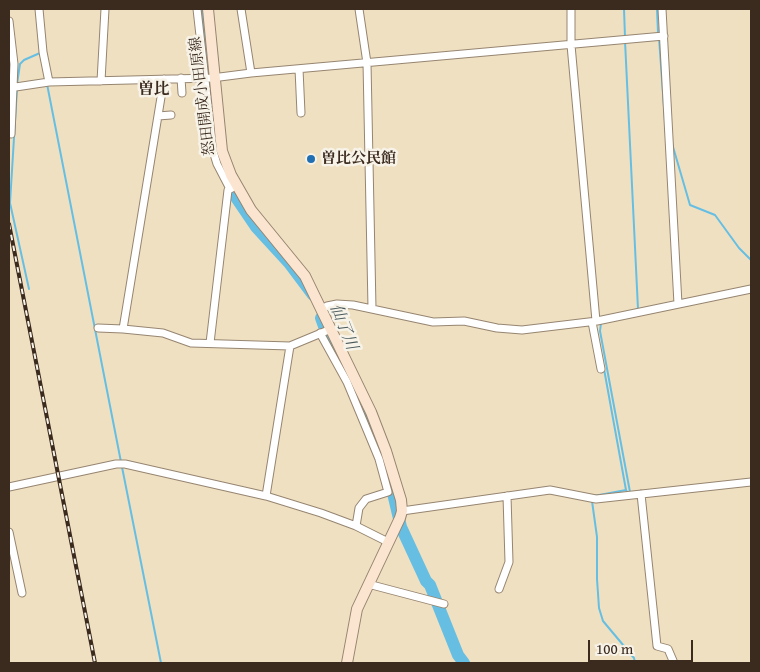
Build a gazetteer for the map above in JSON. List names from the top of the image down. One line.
{"streets":{"main road":["怒田開成小田原線"]},"districts":["曽比"],"water":["仙了川"],"places":["曽比公民館"],"scale_bar":"100 m"}
